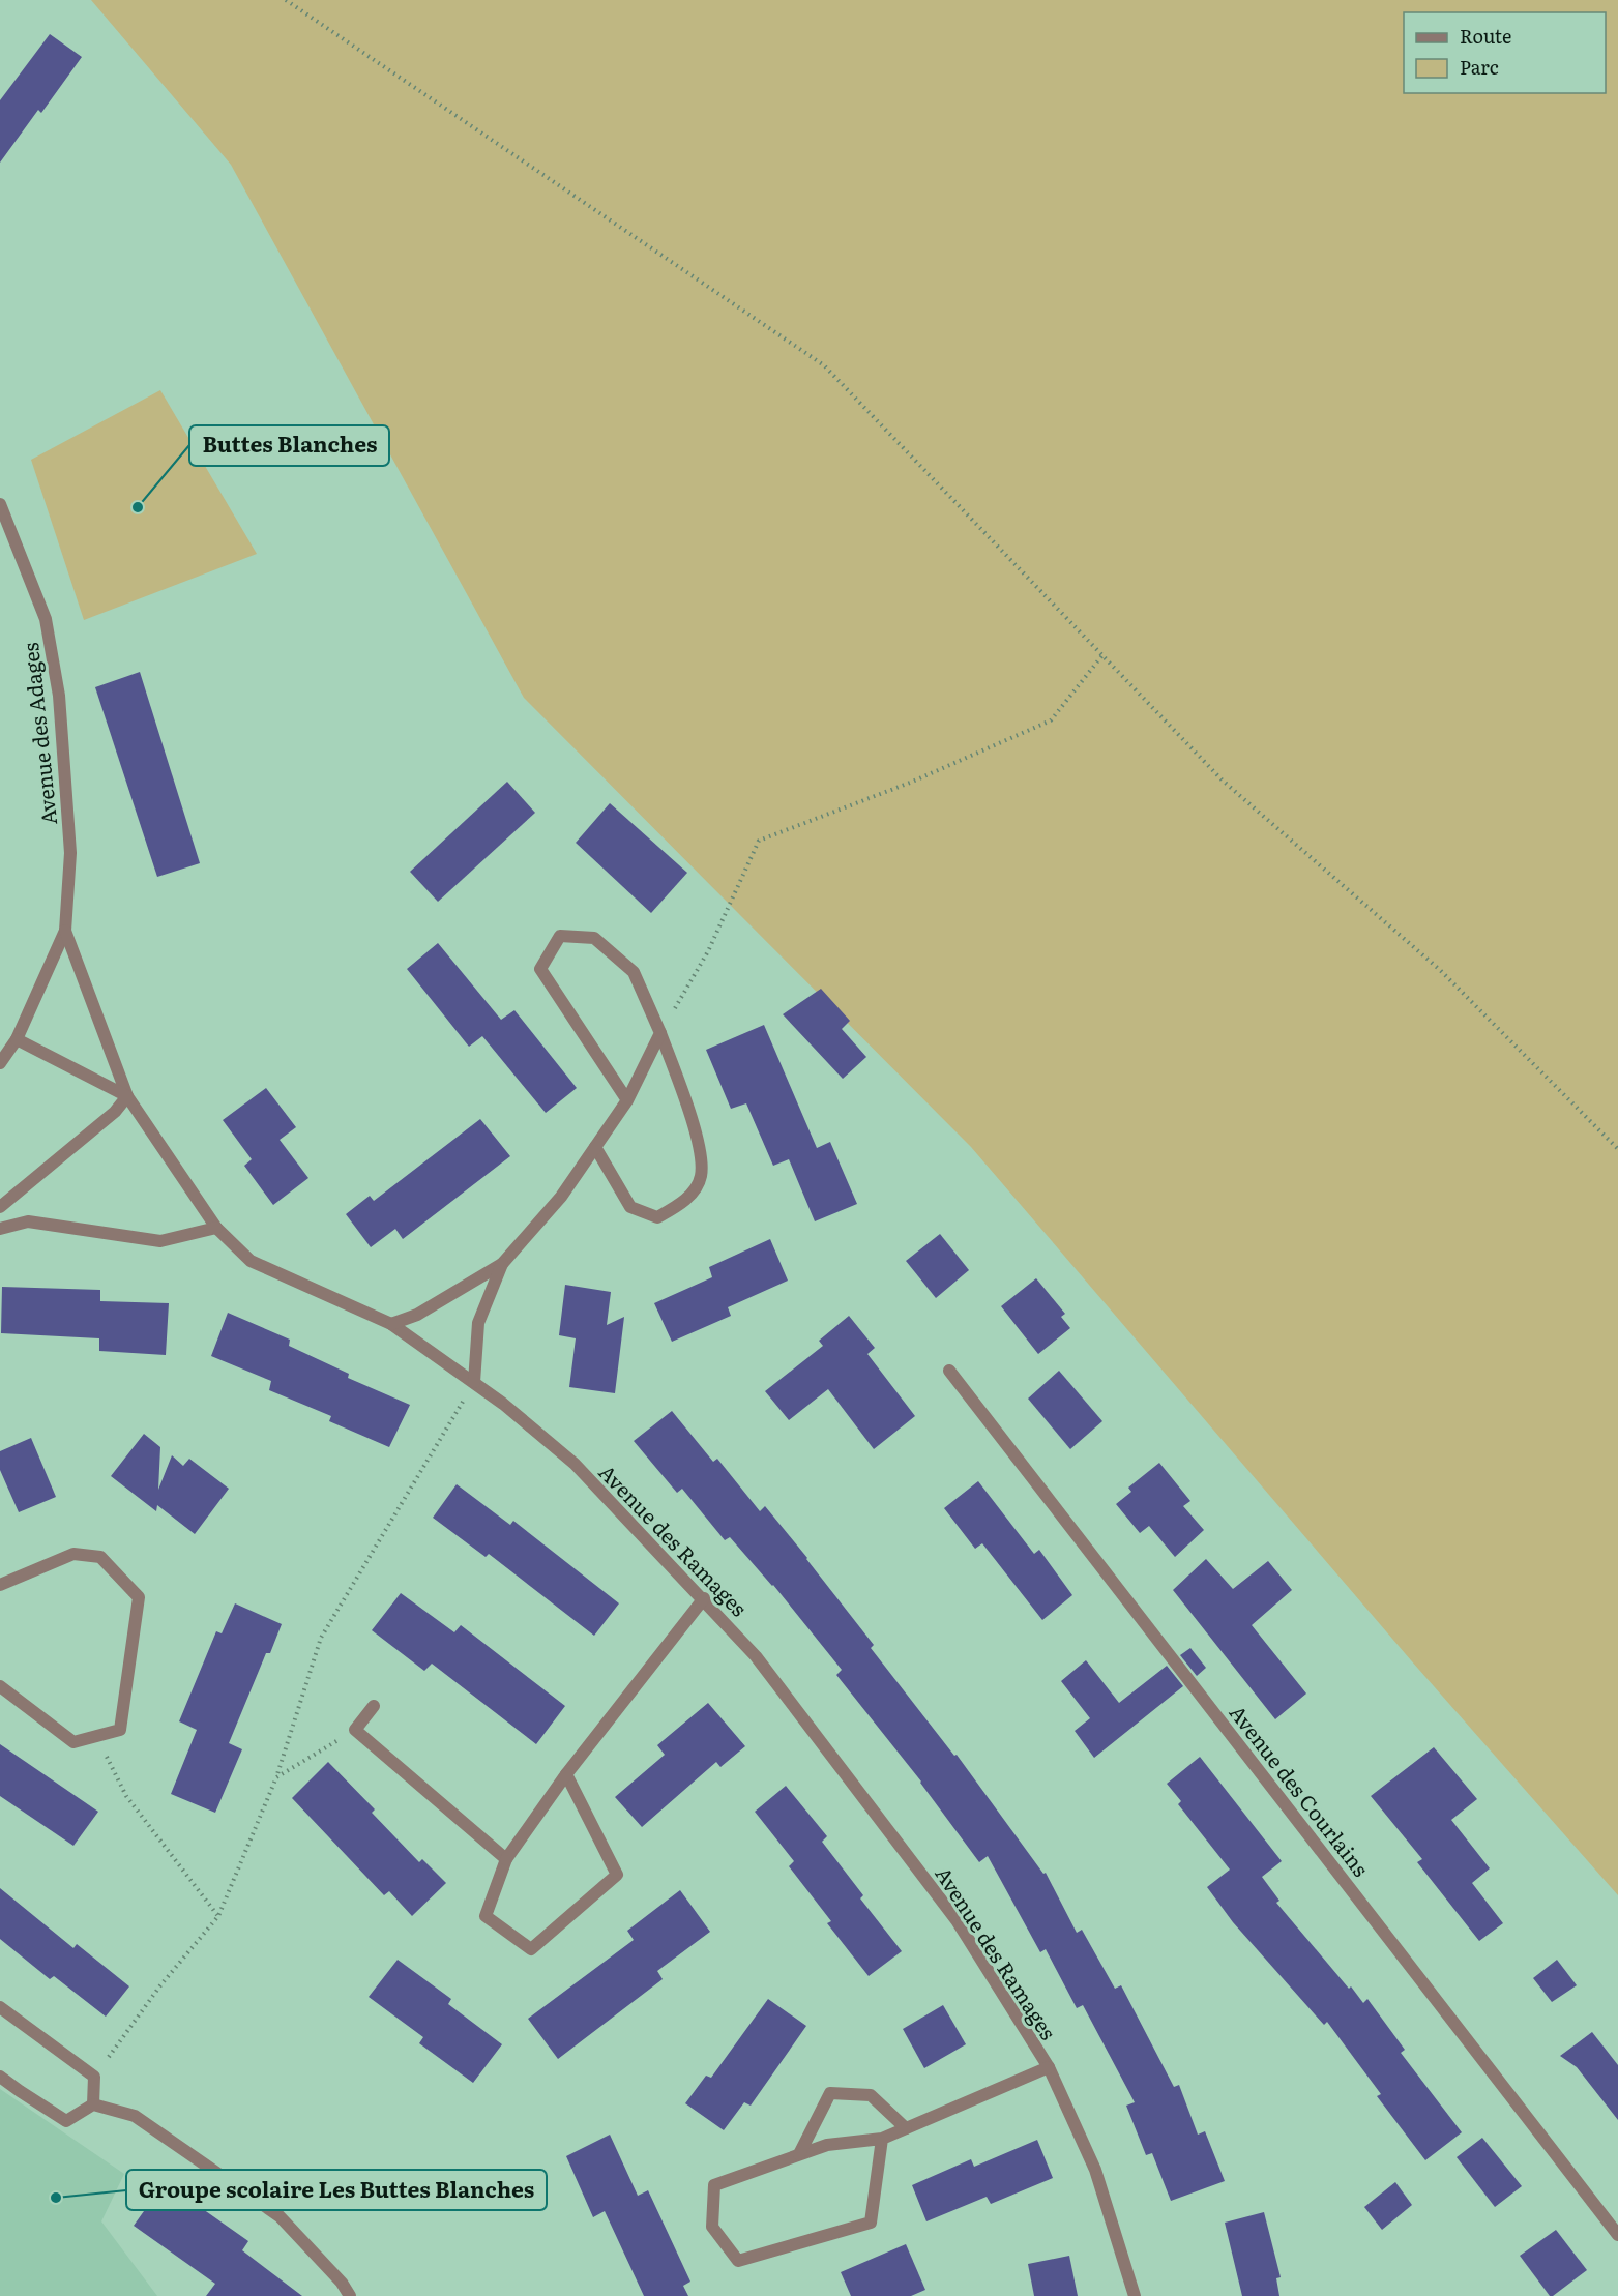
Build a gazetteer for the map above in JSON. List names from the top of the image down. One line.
{"streets":{"street":["Avenue des Adages","Avenue des Ramages","Avenue des Courlains"]},"crossings":[["Avenue des Adages","Avenue des Ramages"]],"places":["Buttes Blanches","Groupe scolaire Les Buttes Blanches"],"legend":["Route","Parc"]}
